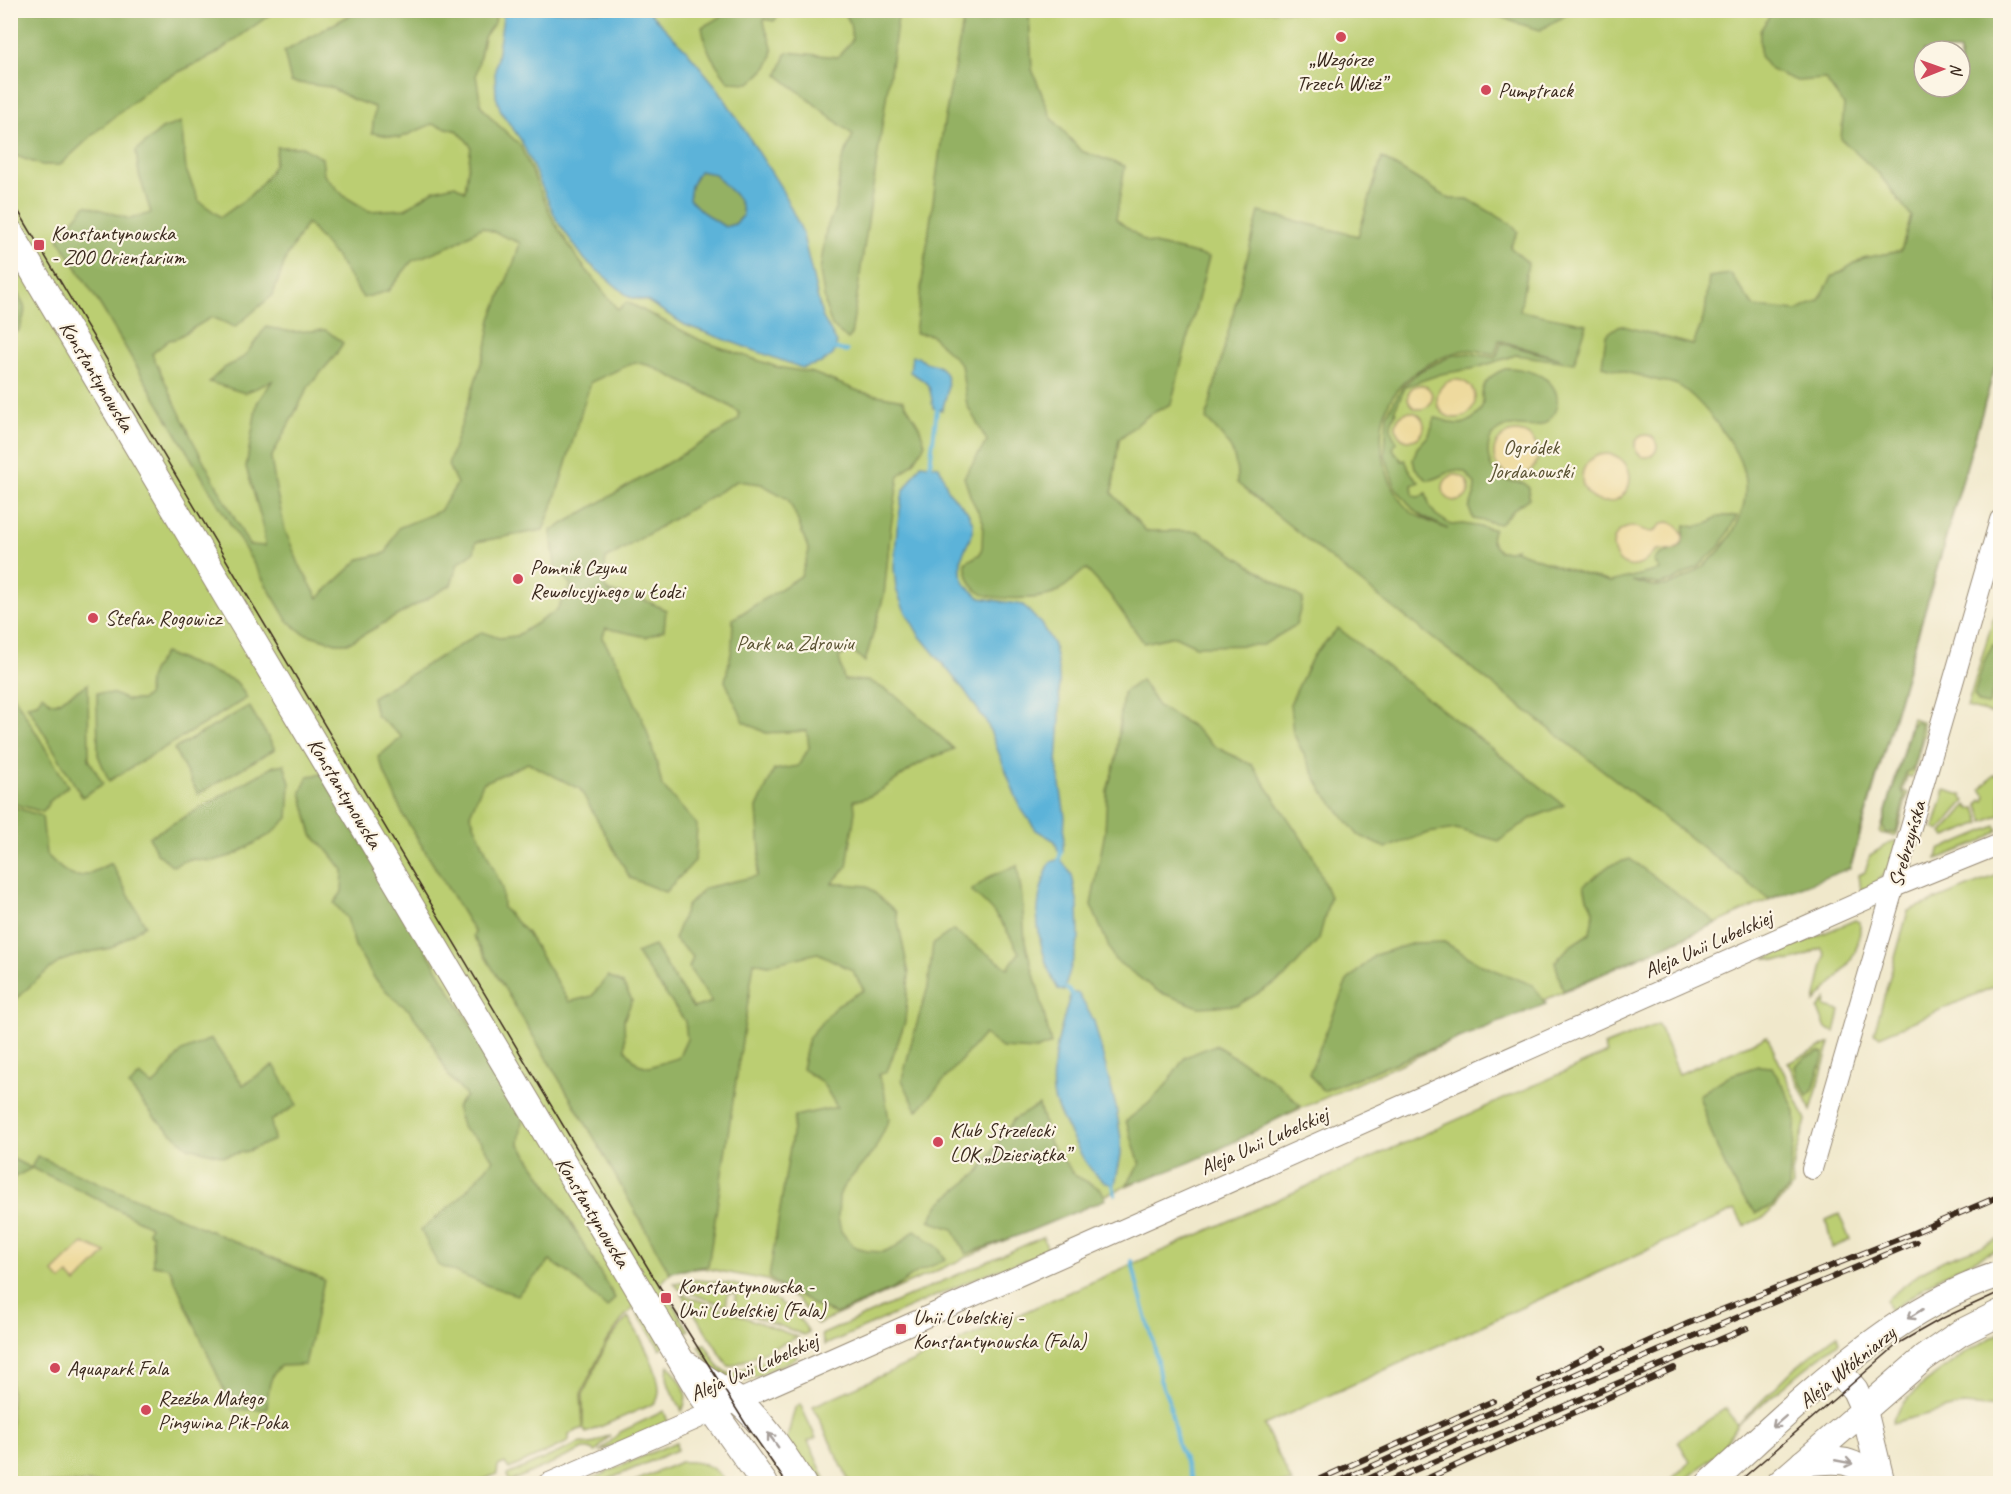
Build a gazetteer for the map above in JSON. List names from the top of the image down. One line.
{"streets":{"main road":["Konstantynowska","Aleja Włókniarzy"],"street":["Srebrzyńska","Aleja Unii Lubelskiej"]},"crossings":[["Konstantynowska","Aleja Unii Lubelskiej"],["Srebrzyńska","Aleja Unii Lubelskiej"]],"parks":["Ogródek Jordanowski","Park na Zdrowiu"],"places":{"other":["„Wzgórze Trzech Wież”","Pumptrack","Pomnik Czynu Rewolucyjnego w Łodzi","Stefan Rogowicz","Klub Strzelecki LOK „Dziesiątka”","Aquapark Fala","Rzeźba Małego Pingwina Pik-Poka"],"transit":["Konstantynowska - ZOO Orientarium","Konstantynowska - Unii Lubelskiej (Fala)","Unii Lubelskiej - Konstantynowska (Fala)"]},"north":"right"}
